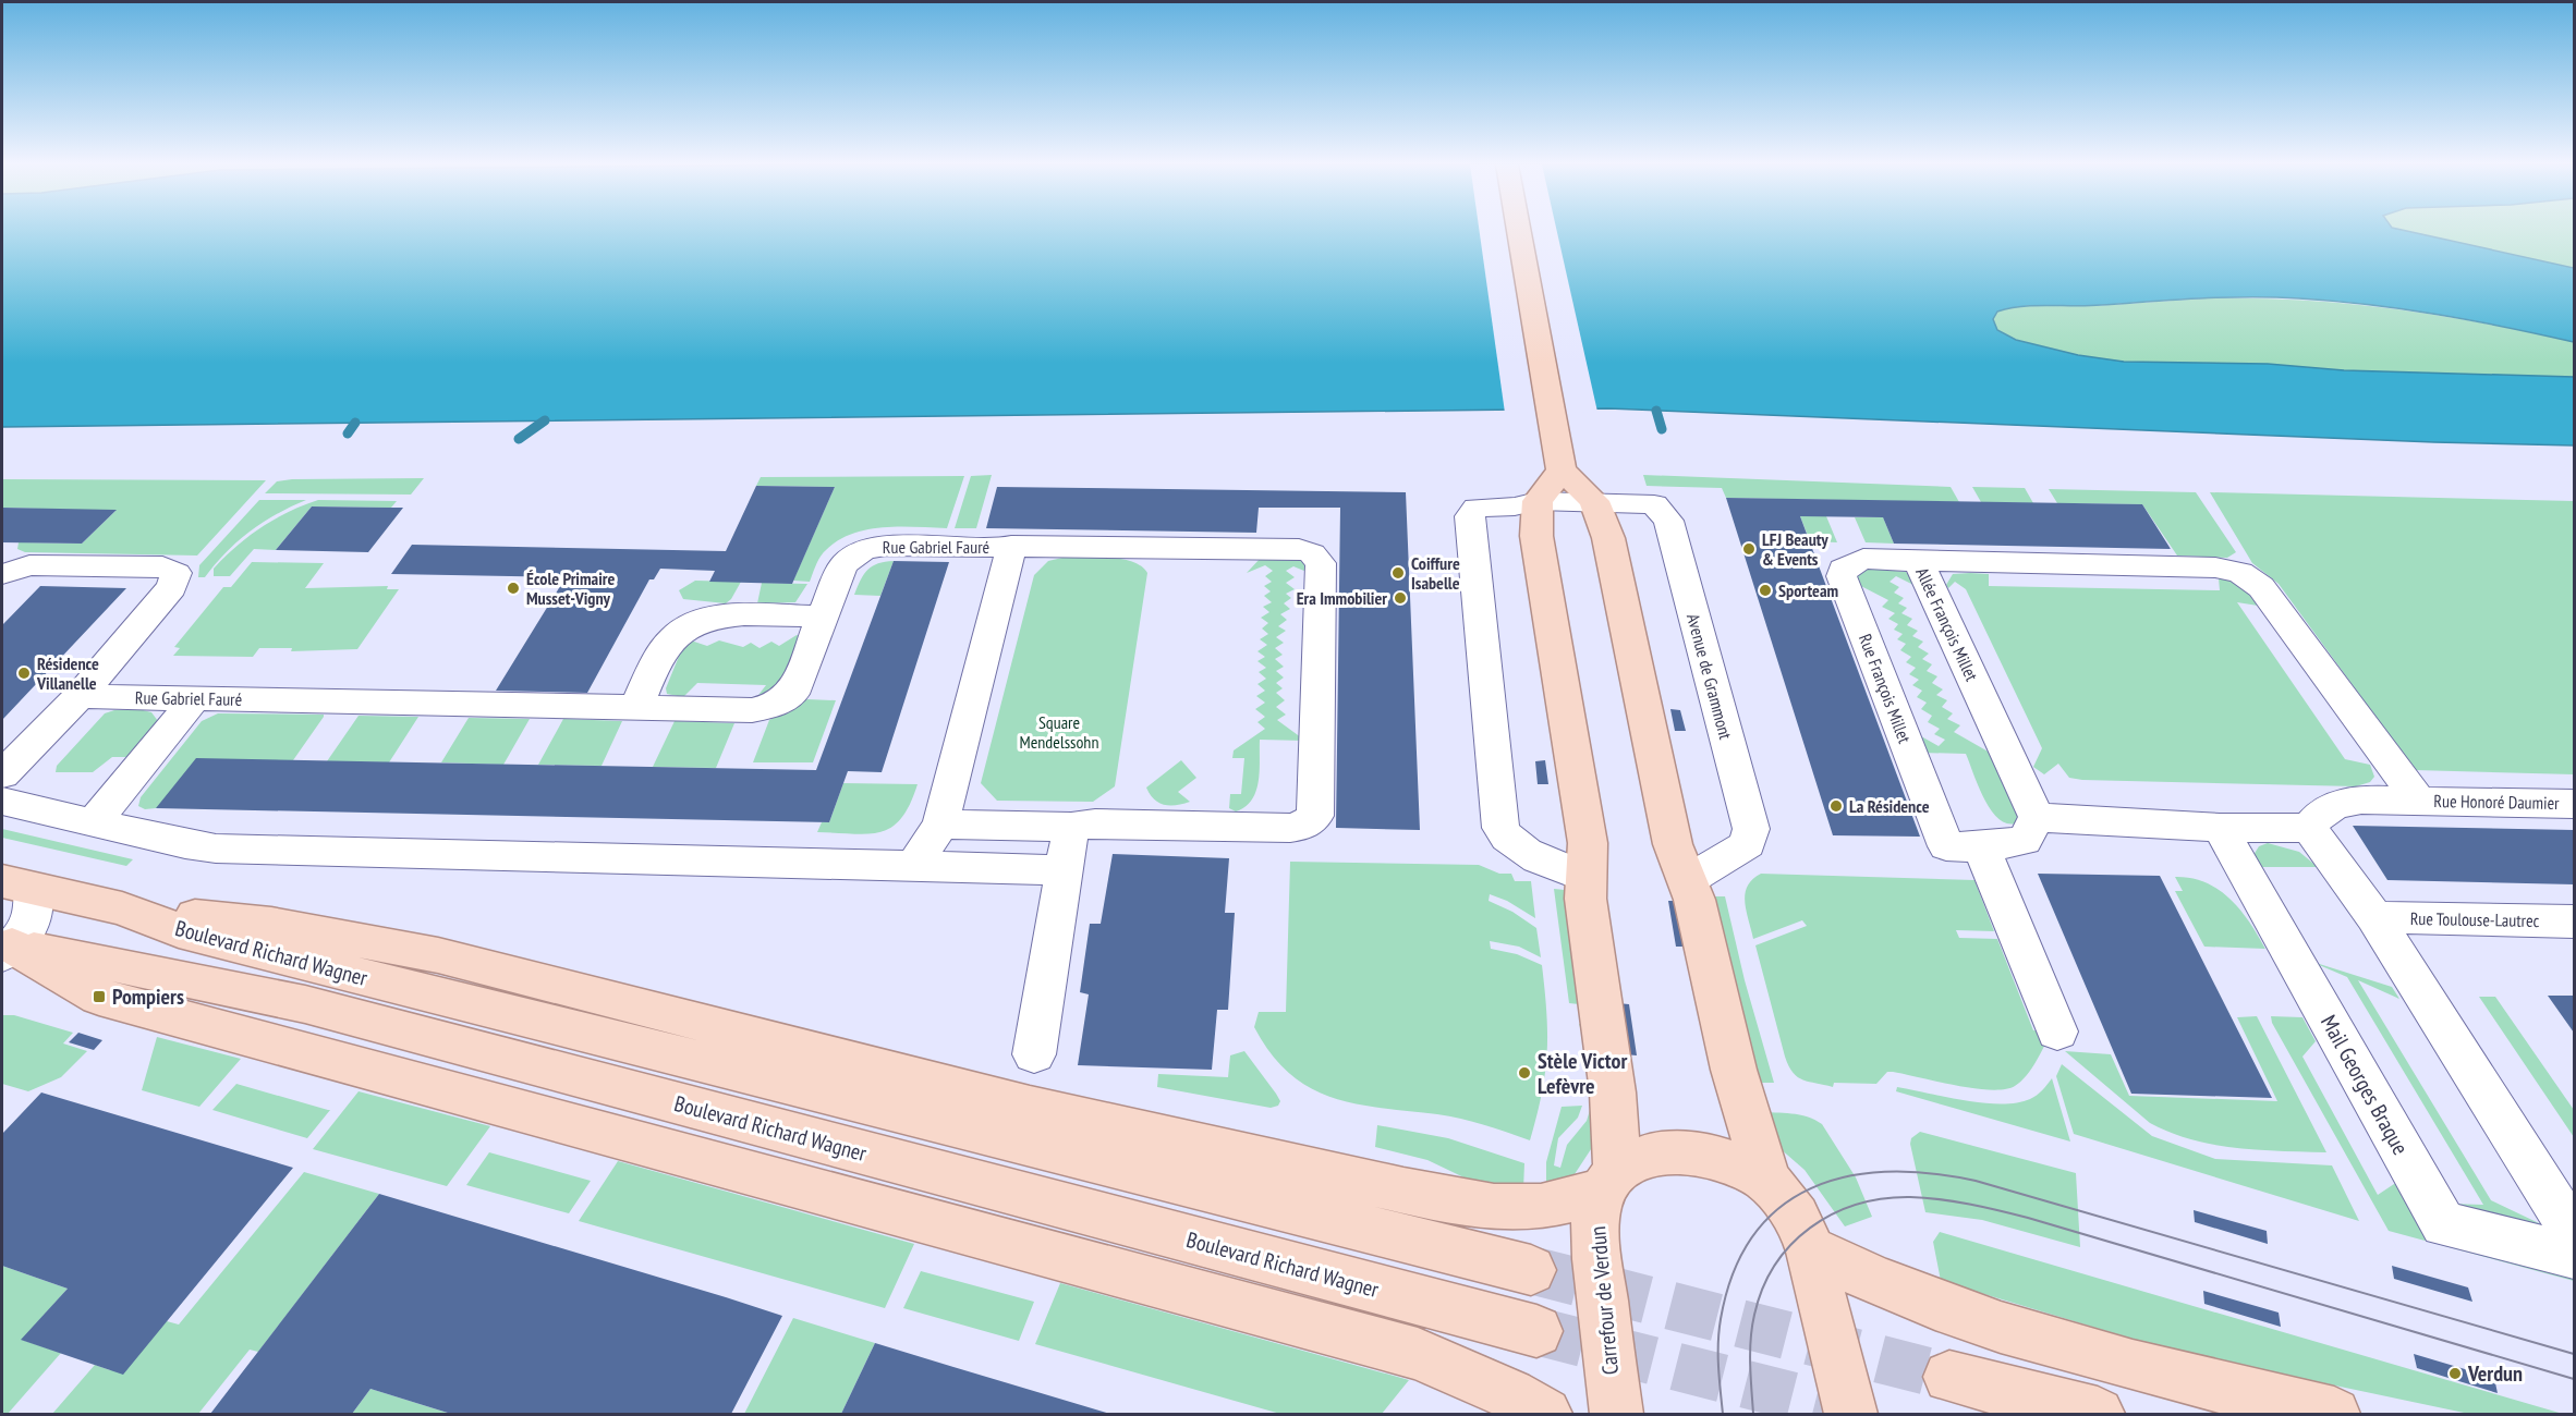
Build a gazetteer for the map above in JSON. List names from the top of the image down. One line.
{"streets":{"main road":["Boulevard Richard Wagner","Carrefour de Verdun"],"street":["Rue Gabriel Fauré","Allée François Millet","Avenue de Grammont","Rue François Millet","Rue Honoré Daumier","Rue Toulouse-Lautrec","Mail Georges Braque"]},"crossings":[["Allée François Millet","Rue François Millet"],["Allée François Millet","Rue Honoré Daumier"]],"parks":["Square Mendelssohn"],"places":{"other":["LFJ Beauty & Events","Coiffure Isabelle","École Primaire Musset-Vigny","Sporteam","Era Immobilier","Résidence Villanelle","La Résidence","Stèle Victor Lefèvre","Verdun"],"transit":["Pompiers"]}}
